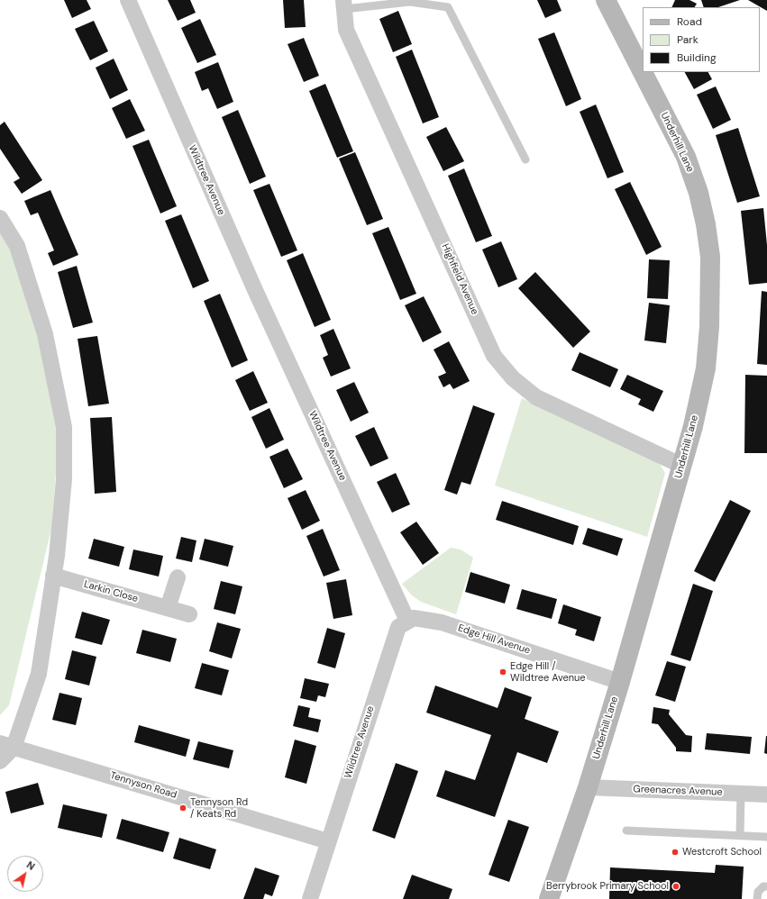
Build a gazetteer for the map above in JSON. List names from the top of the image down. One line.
{"streets":{"street":["Underhill Lane","Wildtree Avenue","Highfield Avenue","Larkin Close","Edge Hill Avenue","Tennyson Road","Greenacres Avenue"]},"crossings":[["Underhill Lane","Highfield Avenue"],["Underhill Lane","Edge Hill Avenue"],["Underhill Lane","Greenacres Avenue"],["Wildtree Avenue","Edge Hill Avenue"],["Wildtree Avenue","Tennyson Road"]],"places":["Edge Hill / Wildtree Avenue","Tennyson Rd / Keats Rd","Westcroft School","Berrybrook Primary School"],"legend":["Road","Park","Building"],"north":"top right"}
